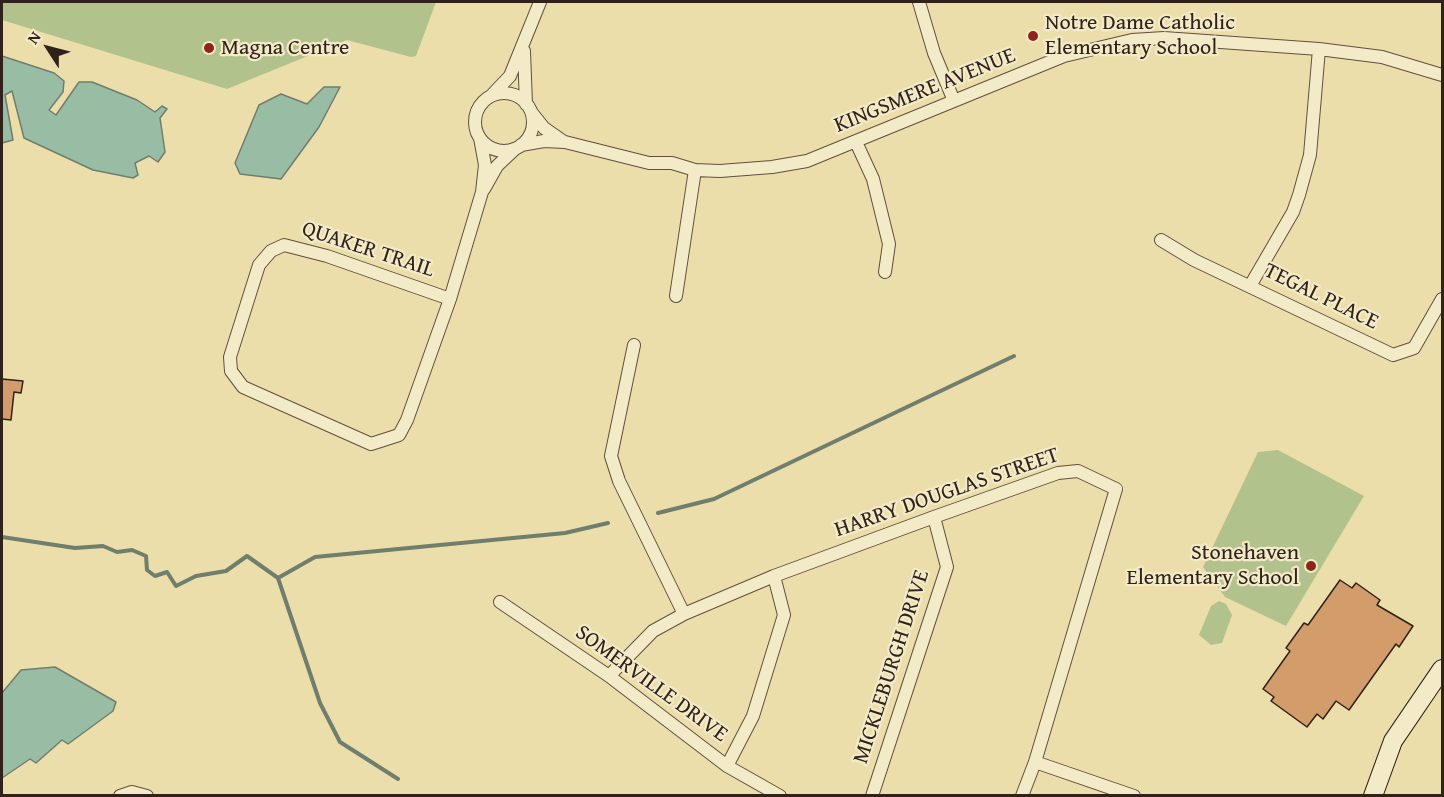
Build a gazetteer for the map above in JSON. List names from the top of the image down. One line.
{"streets":{"street":["KINGSMERE AVENUE","QUAKER TRAIL","TEGAL PLACE","HARRY DOUGLAS STREET","MICKLEBURGH DRIVE","SOMERVILLE DRIVE"]},"crossings":[["KINGSMERE AVENUE","QUAKER TRAIL"],["HARRY DOUGLAS STREET","MICKLEBURGH DRIVE"],["HARRY DOUGLAS STREET","SOMERVILLE DRIVE"]],"places":["Notre Dame Catholic Elementary School","Magna Centre","Stonehaven Elementary School"],"north":"top left"}
